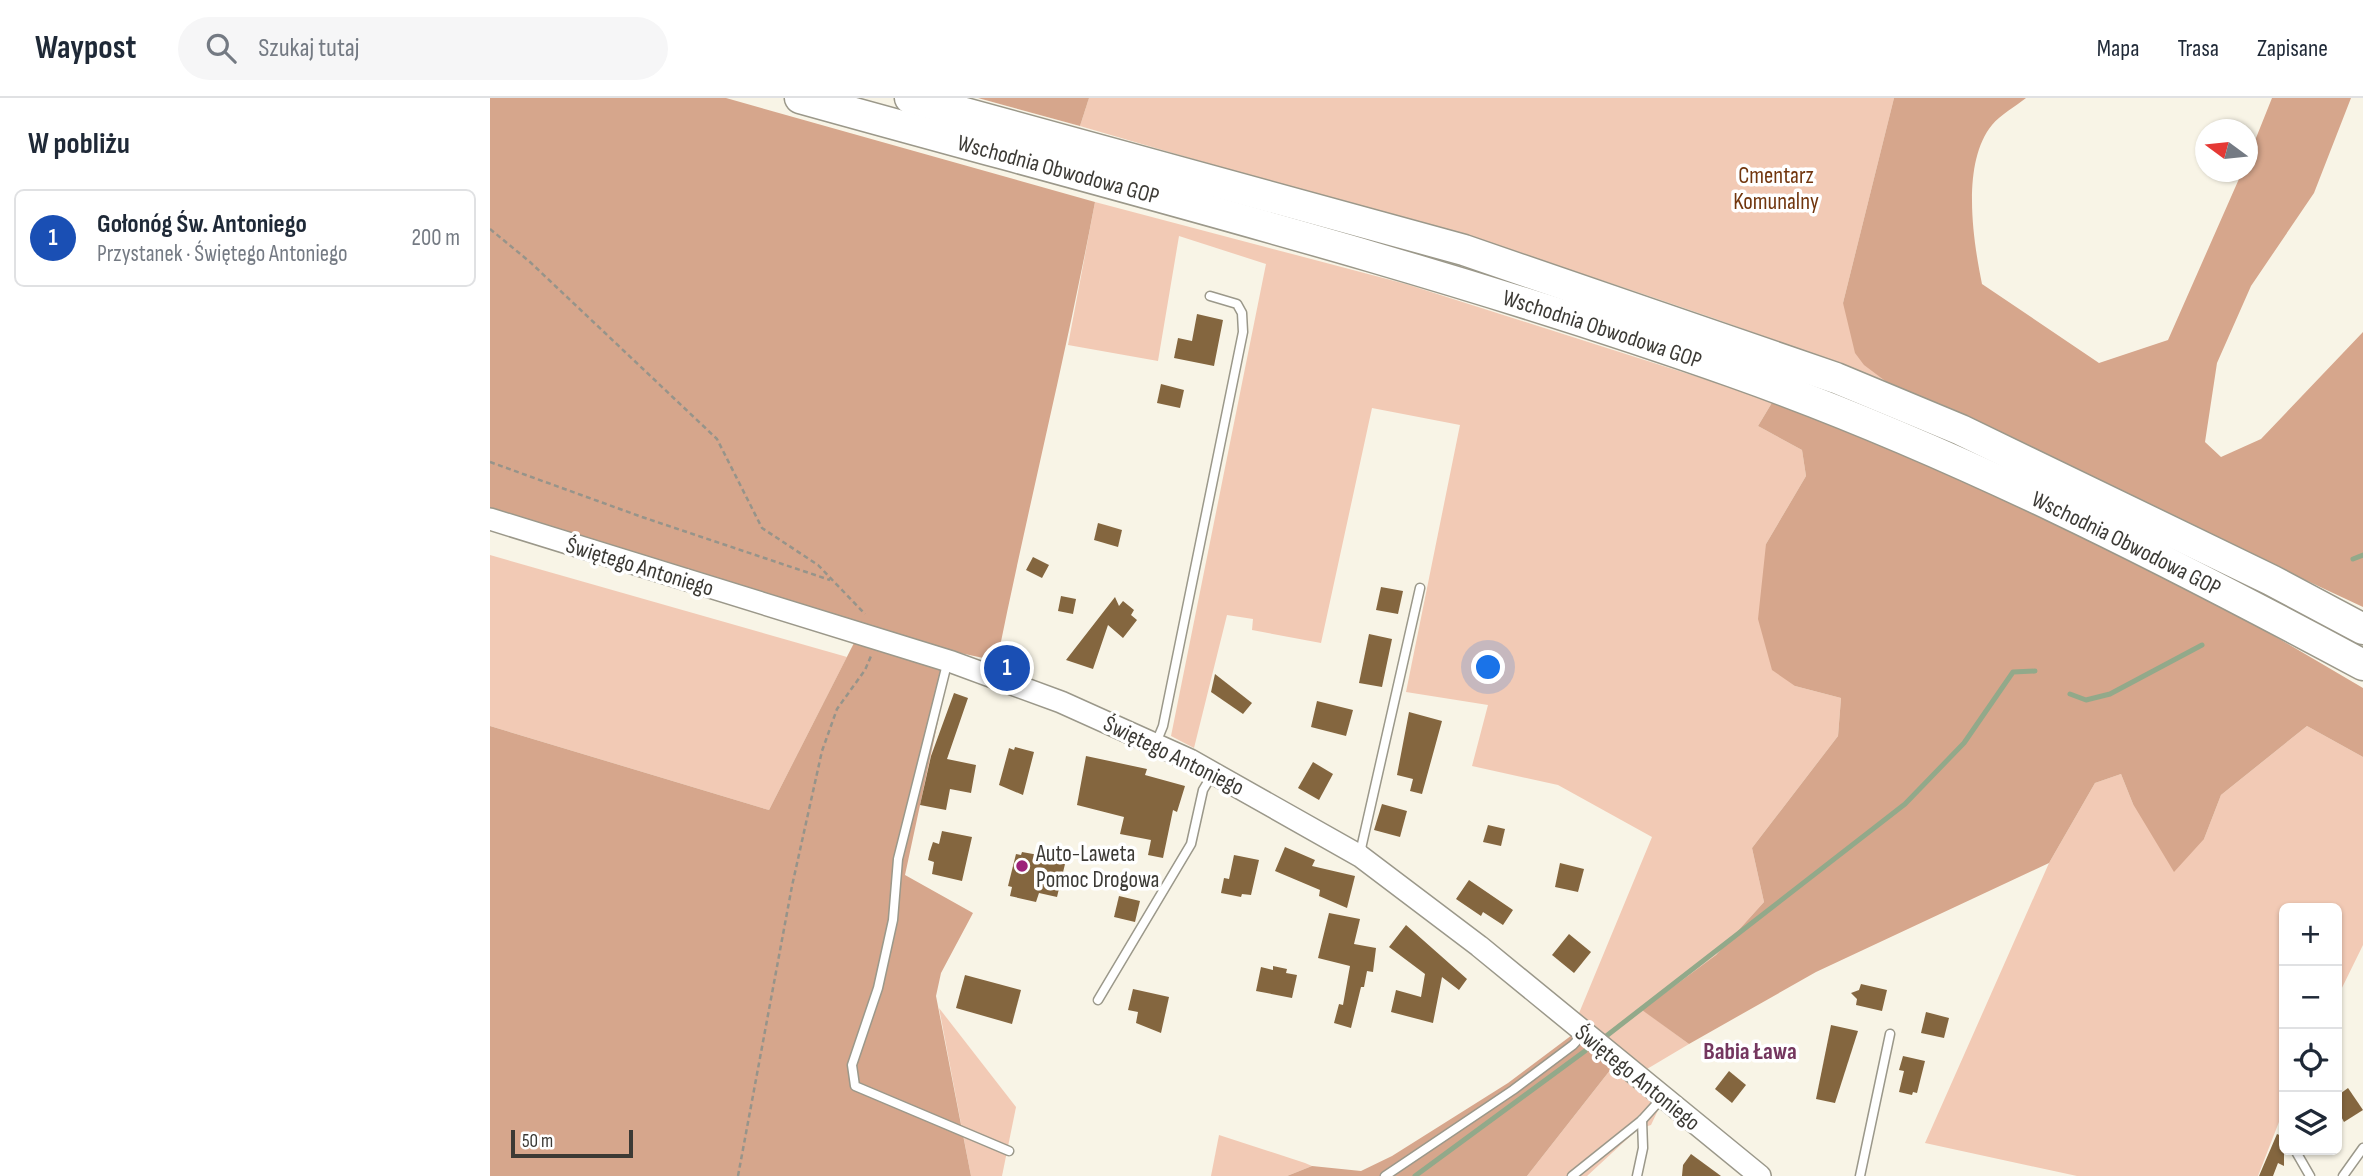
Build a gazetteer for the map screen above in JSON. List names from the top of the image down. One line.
{"streets":{"highway":["Wschodnia Obwodowa GOP"],"street":["Świętego Antoniego"]},"districts":["Babia Ława"],"parks":["Cmentarz Komunalny"],"places":["Auto-Laweta Pomoc Drogowa"],"scale_bar":"50 m","north":"left","page":{"header":"Waypost","search":"Szukaj tutaj","nav":["Mapa","Trasa","Zapisane"],"heading":"W pobliżu","list":[{"mark":"1","name":"Gołonóg Św. Antoniego","note":"Przystanek · Świętego Antoniego","value":"200 m"}],"pins":"1","map_buttons":["+","−"],"scale":"50 m"}}
